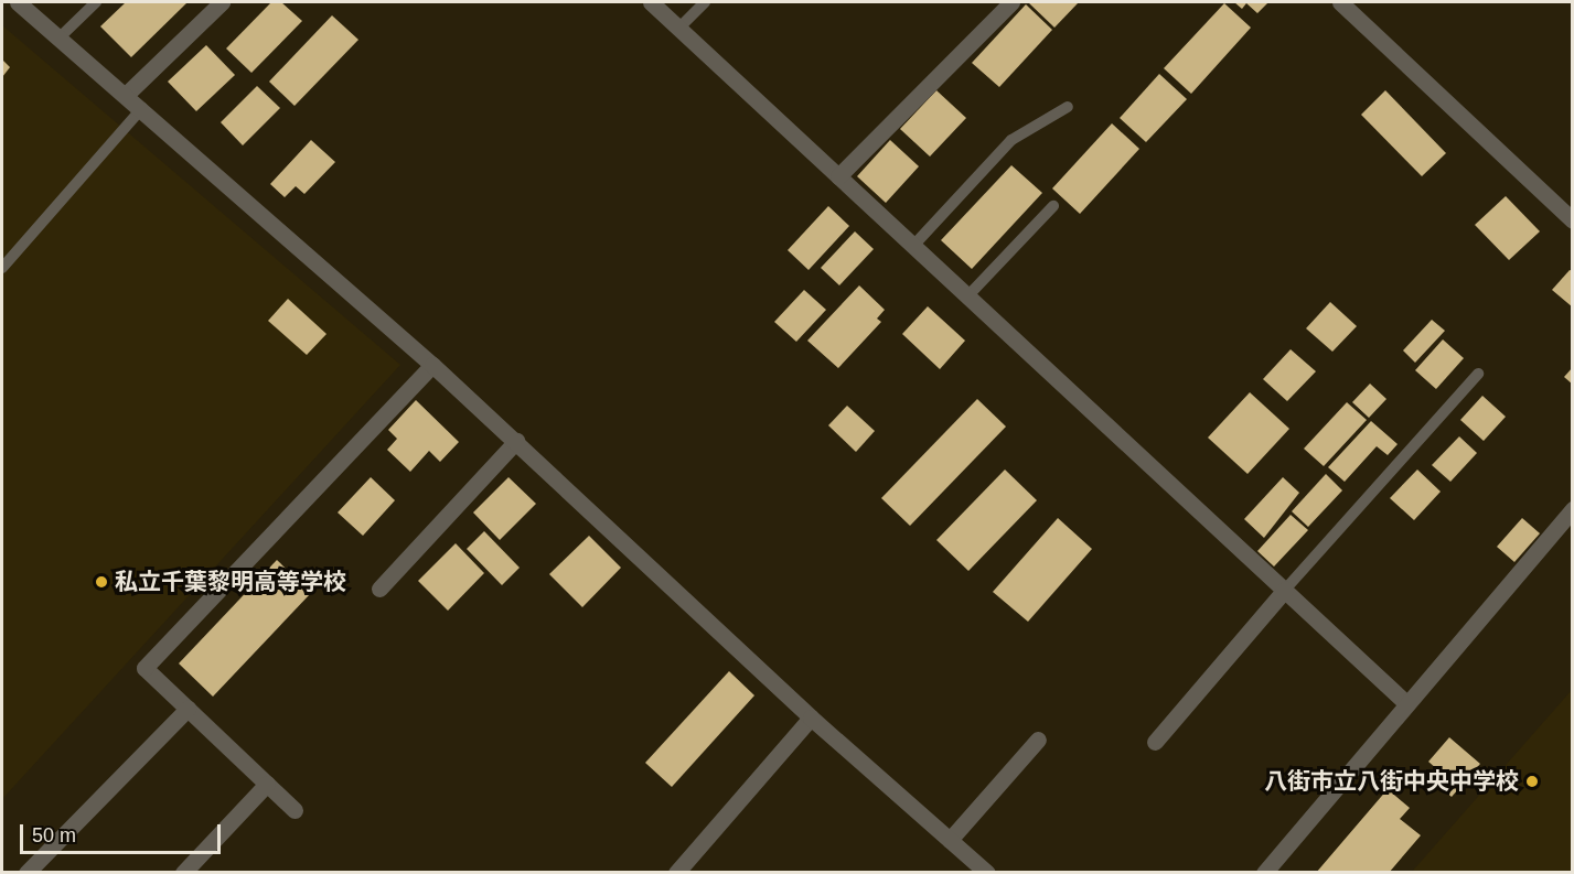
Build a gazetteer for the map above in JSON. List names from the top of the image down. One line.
{"places":["私立千葉黎明高等学校","八街市立八街中央中学校"],"scale_bar":"50 m"}
